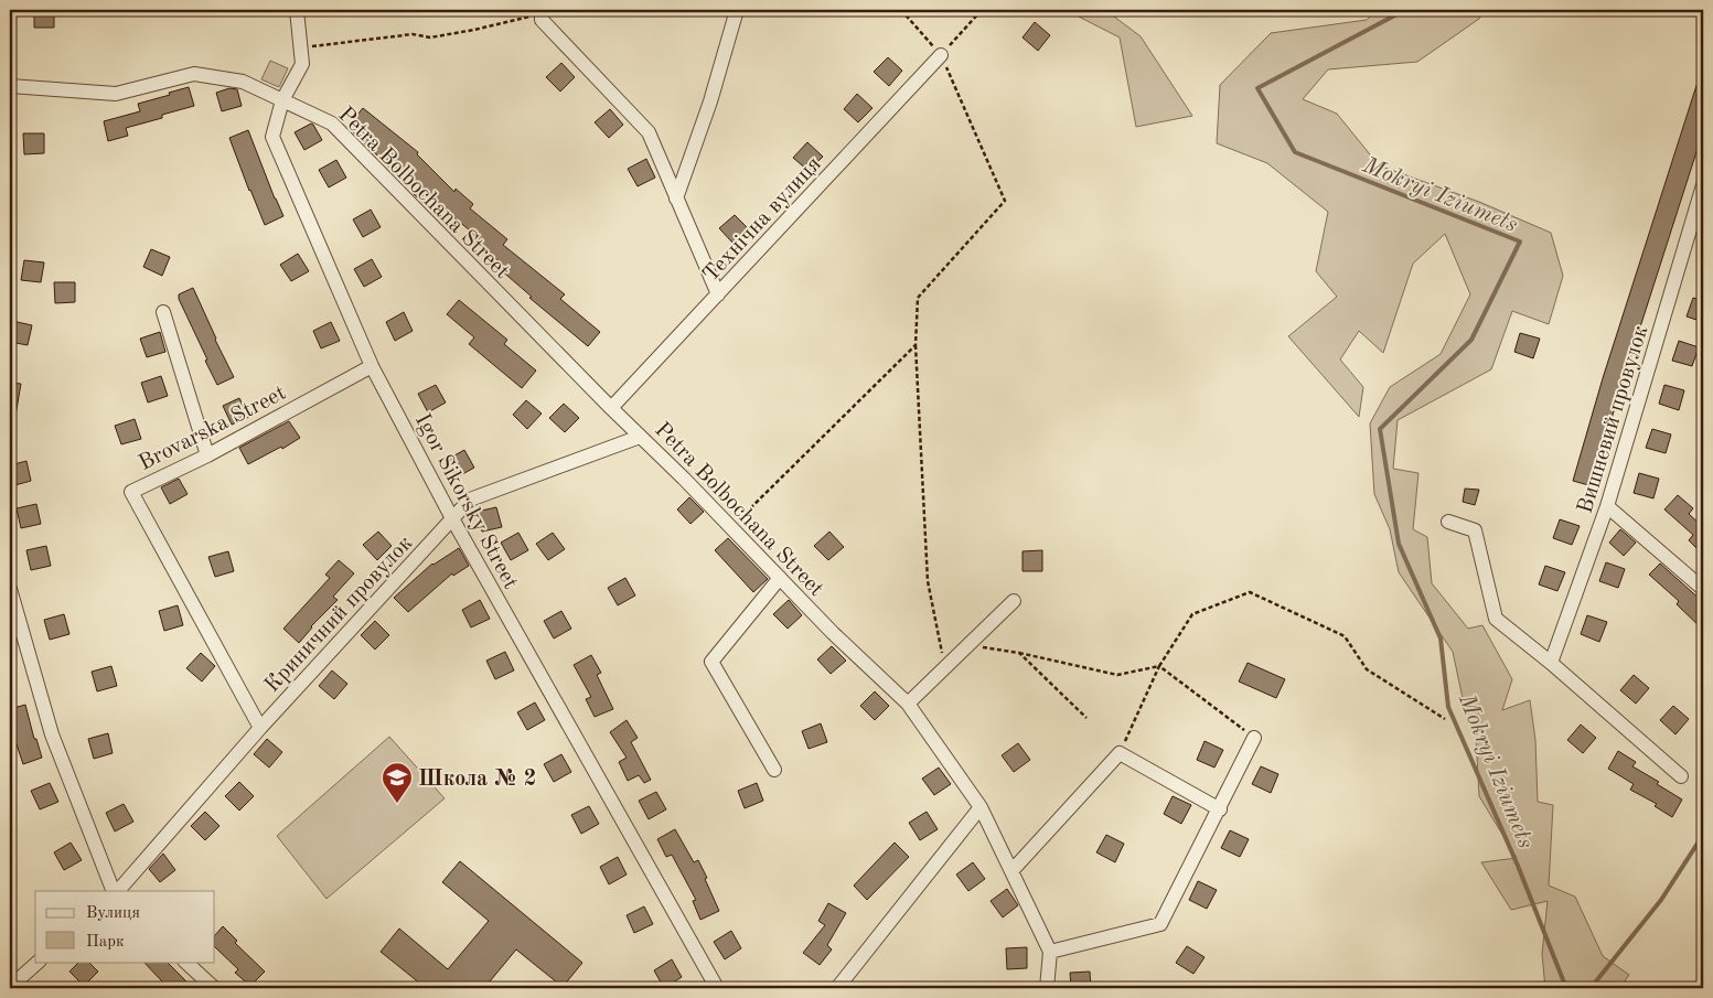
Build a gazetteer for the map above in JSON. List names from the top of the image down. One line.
{"streets":{"street":["Petra Bolbochana Street","Технічна вулиця","Вишневий провулок","Brovarska Street","Igor Sikorsky Street","Криничний провулок"]},"crossings":[["Petra Bolbochana Street","Технічна вулиця"],["Petra Bolbochana Street","Igor Sikorsky Street"],["Petra Bolbochana Street","Криничний провулок"],["Brovarska Street","Igor Sikorsky Street"],["Brovarska Street","Криничний провулок"],["Igor Sikorsky Street","Криничний провулок"]],"water":["Mokryi Iziumets"],"places":{"school or university":["Школа № 2"]},"legend":["Вулиця","Парк"]}
